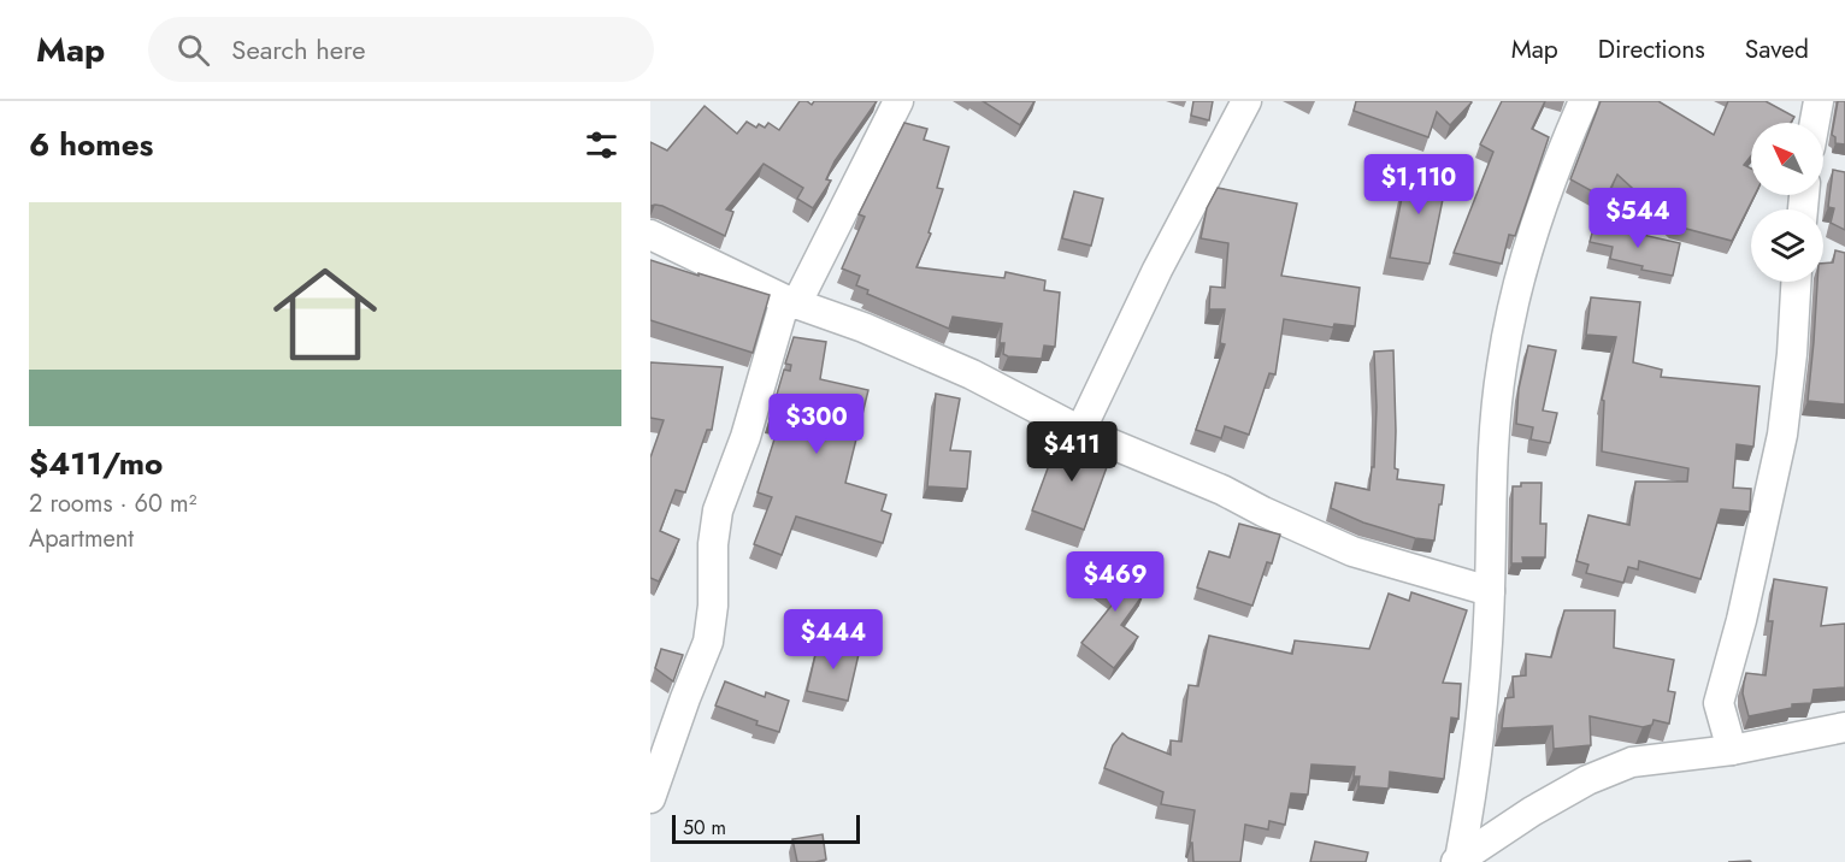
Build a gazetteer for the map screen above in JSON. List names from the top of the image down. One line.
{"scale_bar":"50 m","north":"top left","page":{"header":"Map","search":"Search here","nav":["Map","Directions","Saved"],"heading":"6 homes","price":["$1,110","$544","$300","$411","$469","$444"],"list":[{"name":"$411/mo","note":"2 rooms · 60 m² · Apartment"}],"scale":"50 m"}}
